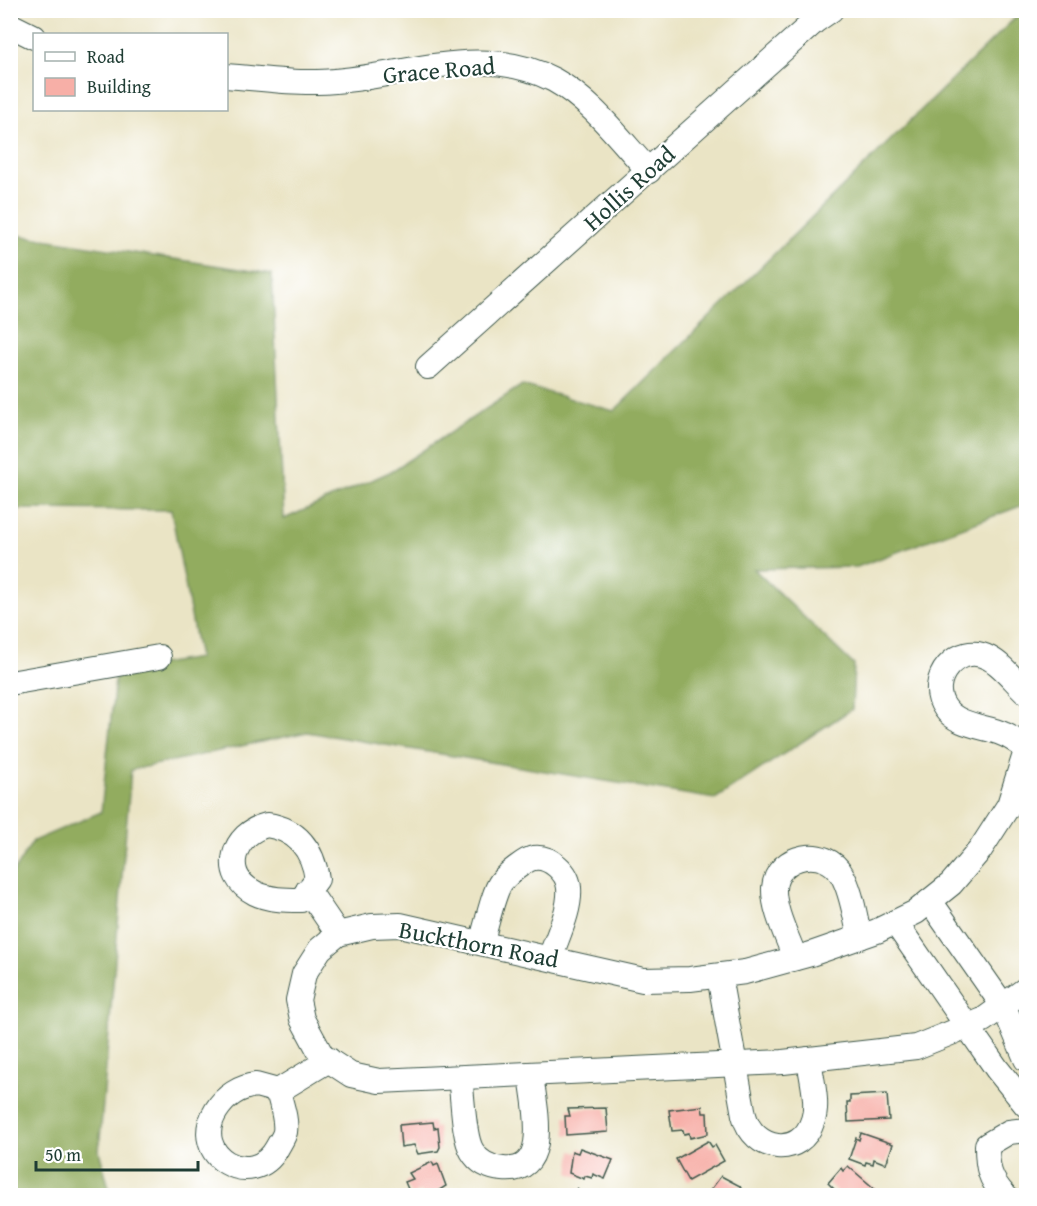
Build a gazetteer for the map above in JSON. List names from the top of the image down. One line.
{"streets":{"street":["Grace Road","Hollis Road","Buckthorn Road"]},"crossings":[["Grace Road","Hollis Road"]],"legend":["Road","Building"],"scale_bar":"50 m"}
